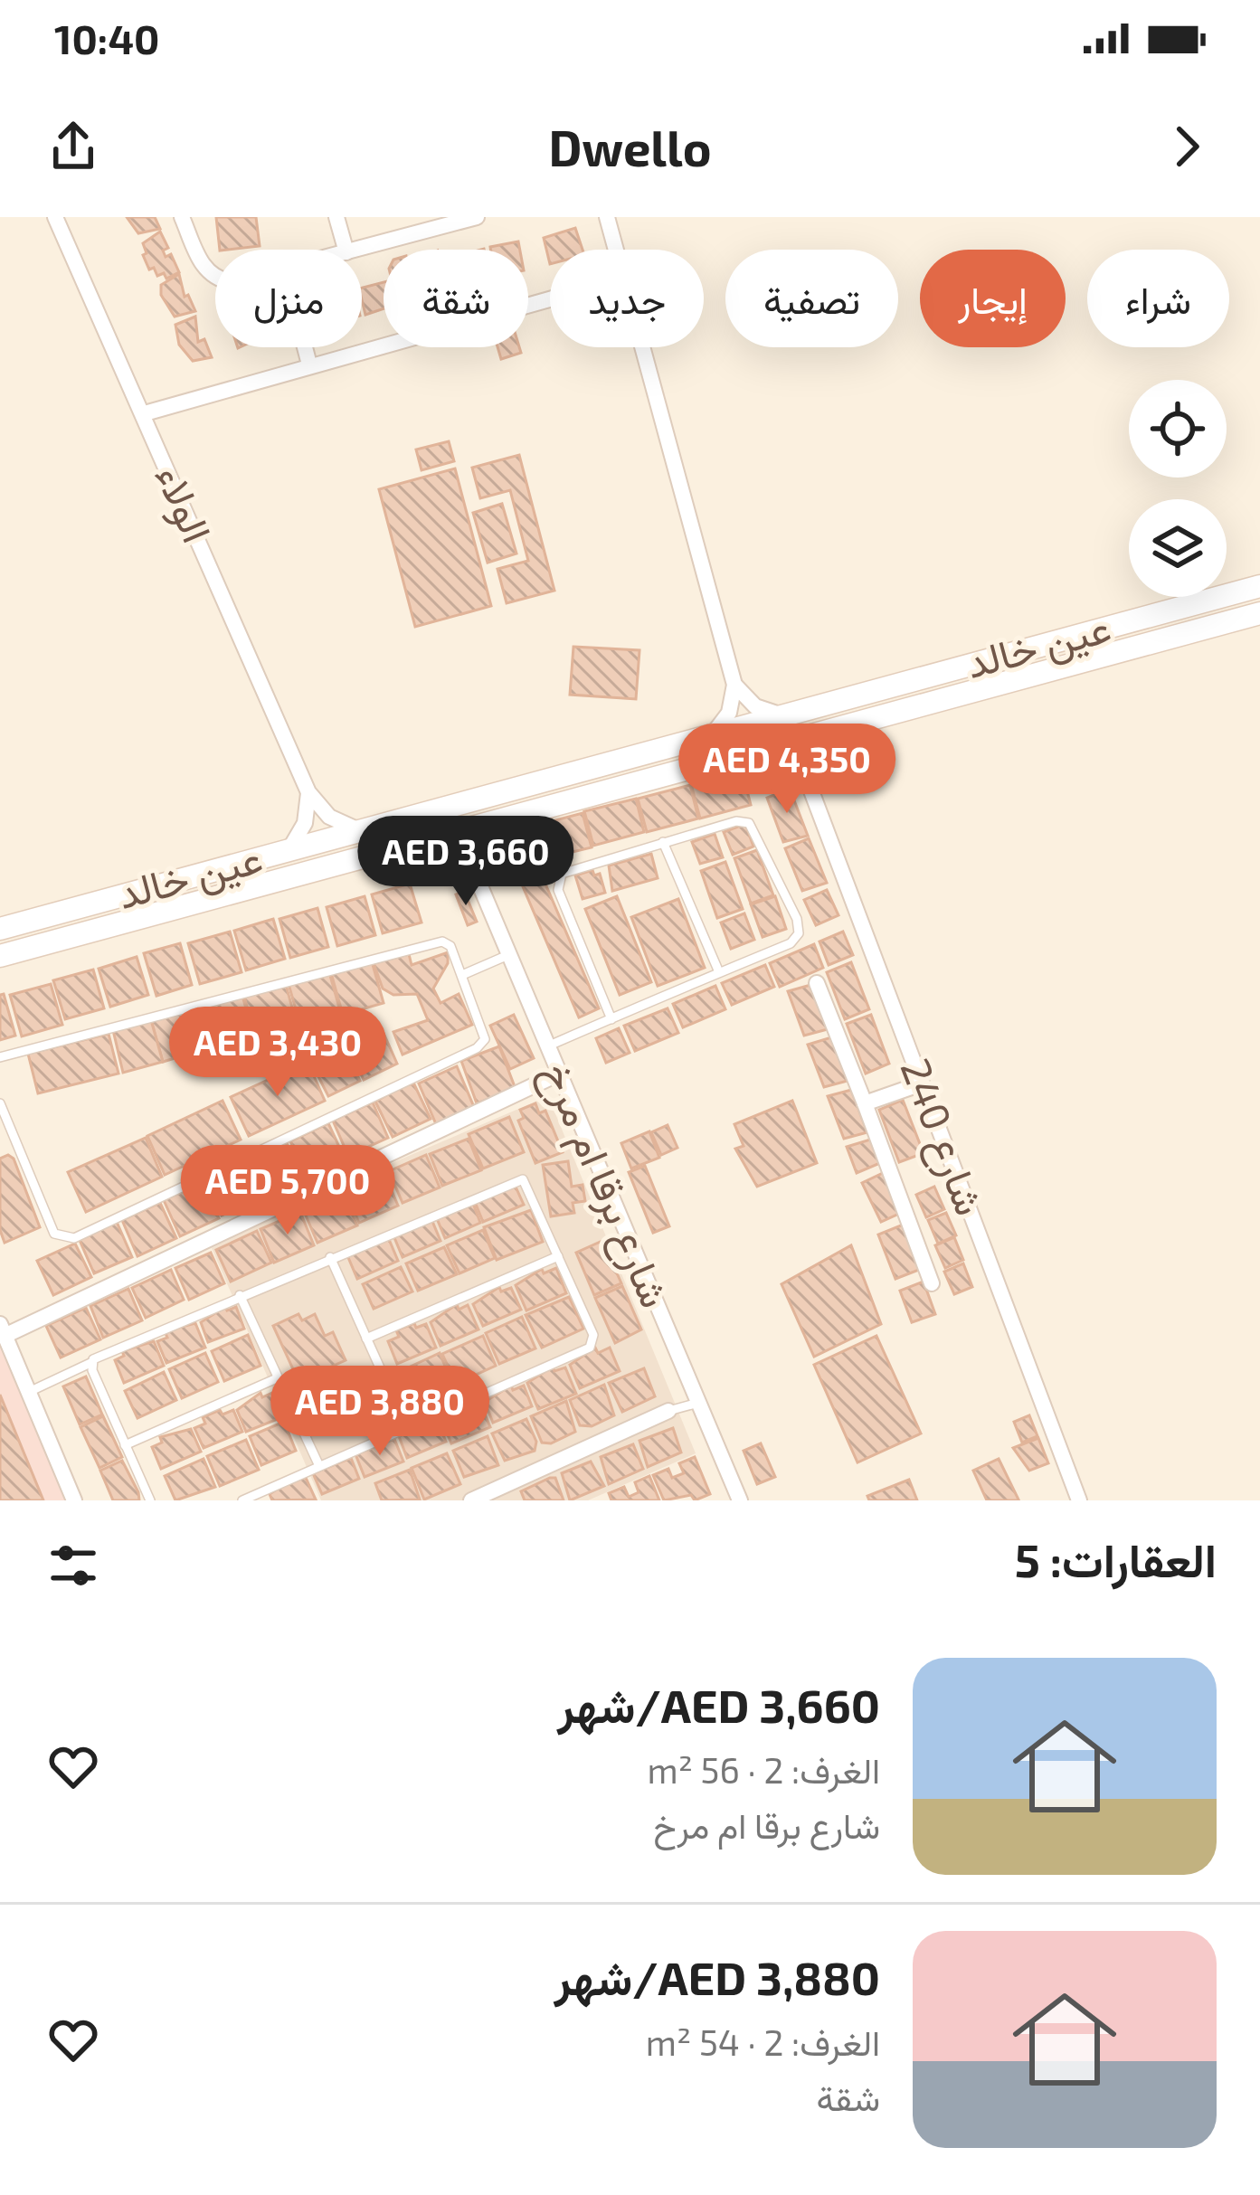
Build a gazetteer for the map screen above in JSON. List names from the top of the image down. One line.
{"streets":{"street":["الولاء","عين خالد","شارع 240","شارع برقا ام مرخ"]},"crossings":[["الولاء","عين خالد"]],"page":{"status":"10:40","header":"Dwello","chip":["شراء","إيجار","تصفية","جديد","شقة","منزل"],"price":["AED 4,350","AED 3,660","AED 3,430","AED 5,700","AED 3,880"],"heading":"العقارات: 5","list":[{"name":"AED 3,660/شهر","note":"الغرف: 2 · 56 m² · شارع برقا ام مرخ"},{"name":"AED 3,880/شهر","note":"الغرف: 2 · 54 m² · شقة"}]}}
